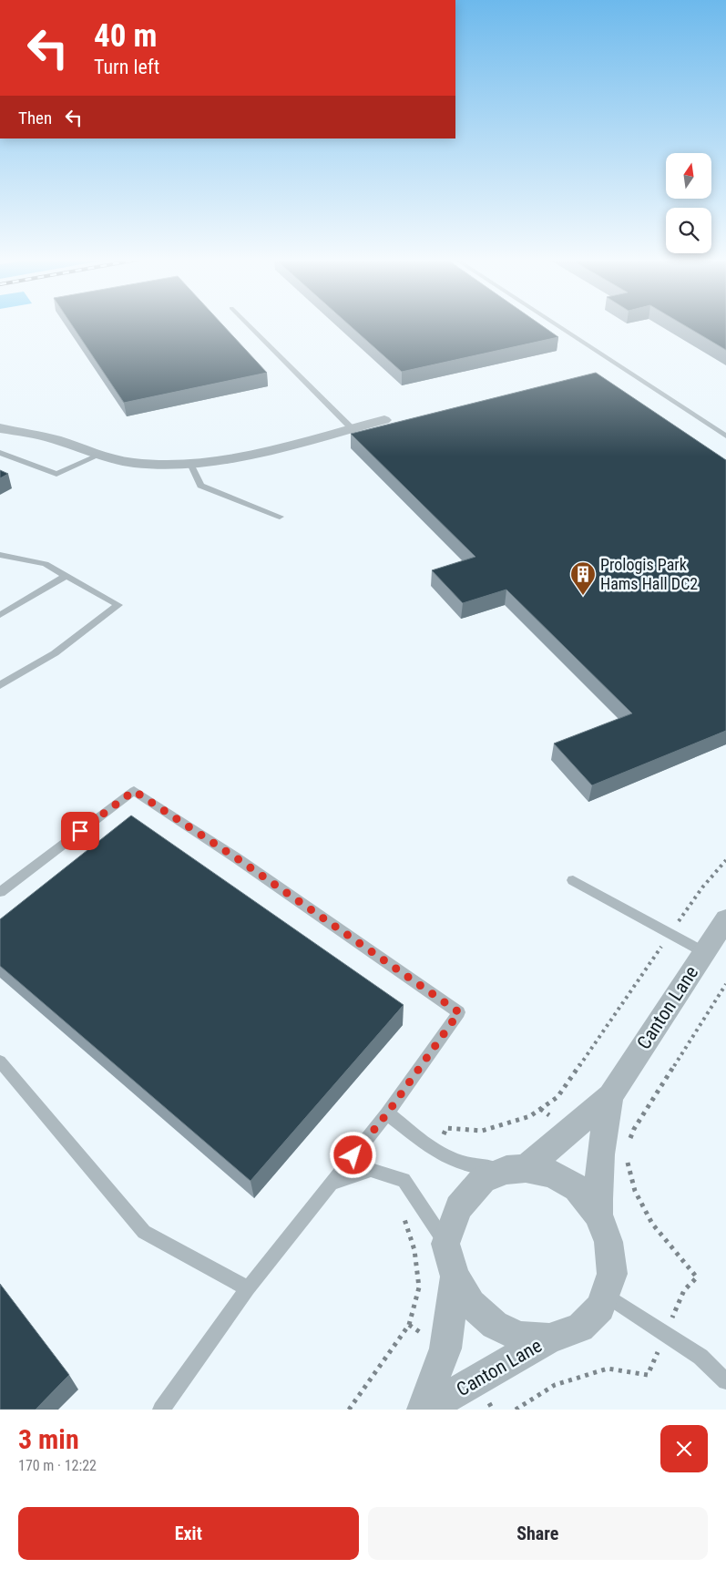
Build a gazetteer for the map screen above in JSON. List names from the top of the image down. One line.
{"streets":{"street":["Canton Lane"]},"places":{"building":["Prologis Park Hams Hall DC2"]},"north":"top","page":{"turn":["40 m","Turn left"],"then":"Then","heading":["3 min","170 m · 12:22"],"buttons":["Exit","Share"]}}
